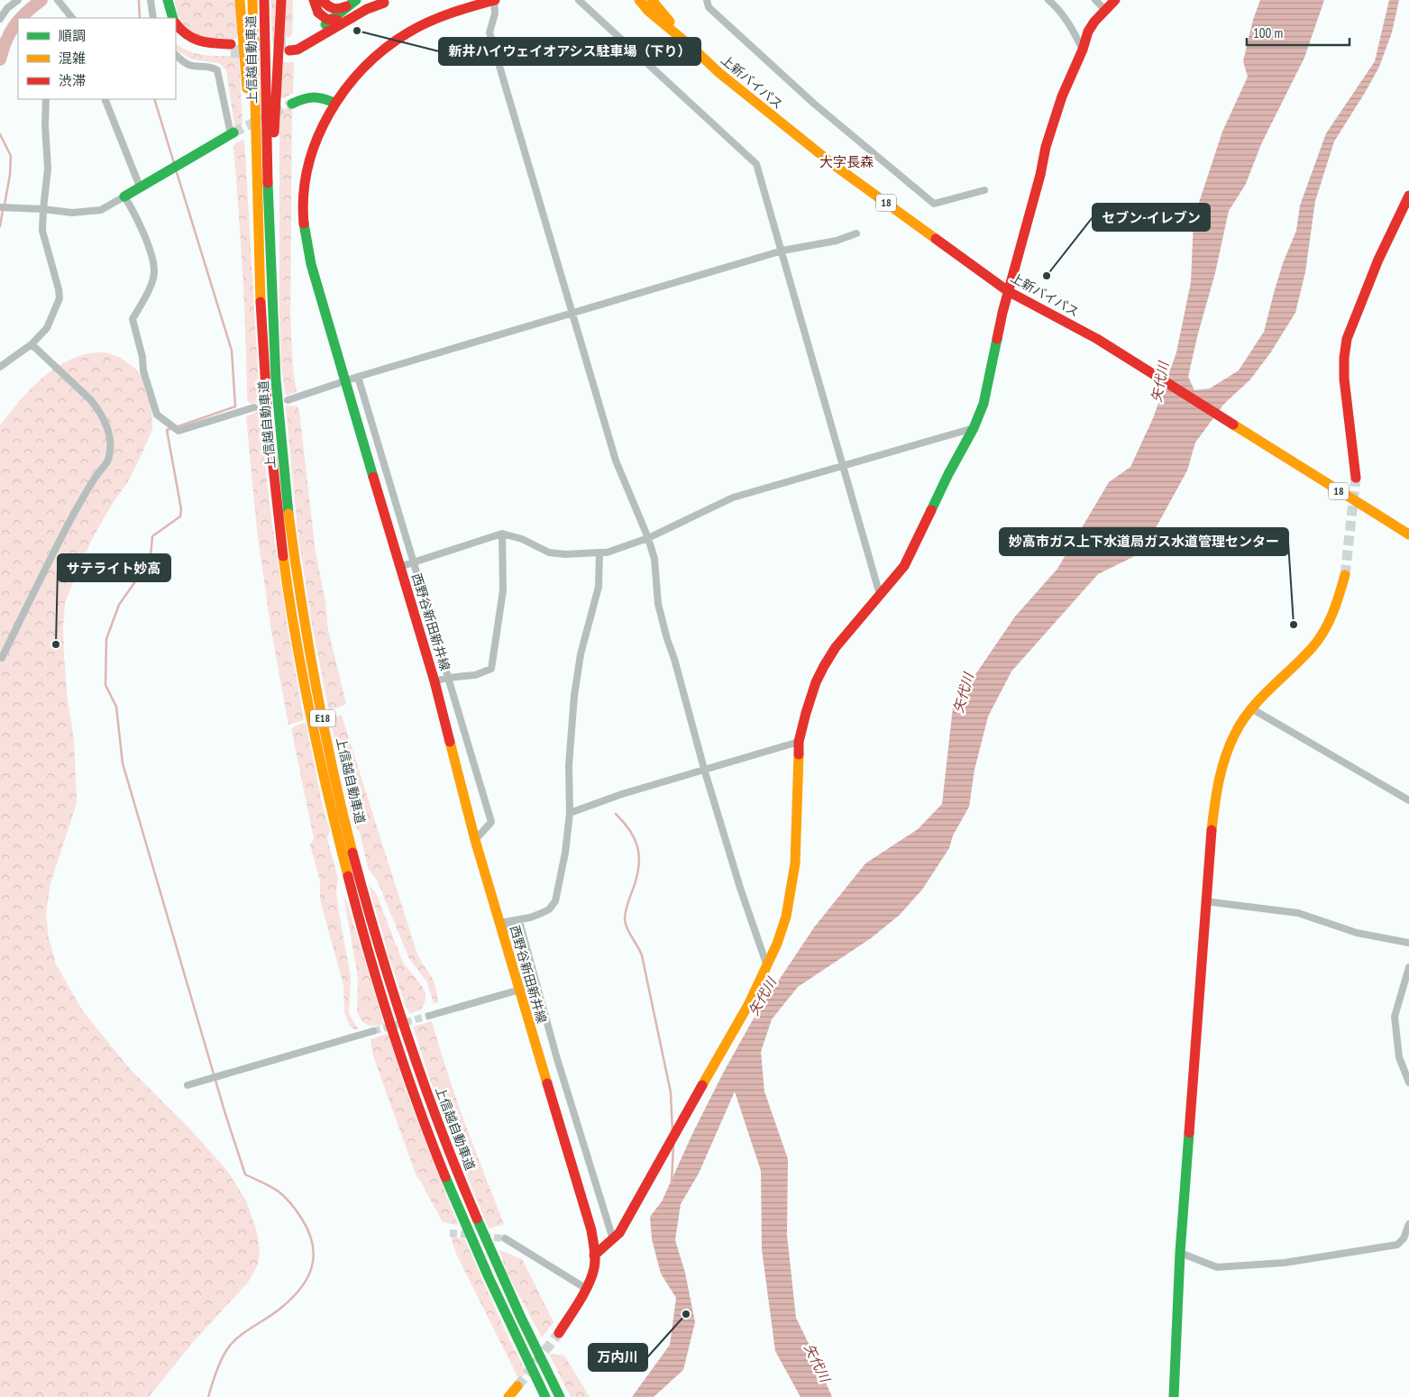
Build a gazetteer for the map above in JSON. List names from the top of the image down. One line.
{"streets":{"main road":["上信越自動車道","上新バイパス","18","西野谷新田新井線","E18"]},"districts":["大字長森"],"water":["矢代川"],"places":["新井ハイウェイオアシス駐車場（下り）","セブン-イレブン","妙高市ガス上下水道局ガス水道管理センター","サテライト妙高","万内川"],"legend":["順調","混雑","渋滞"],"scale_bar":"100 m"}
